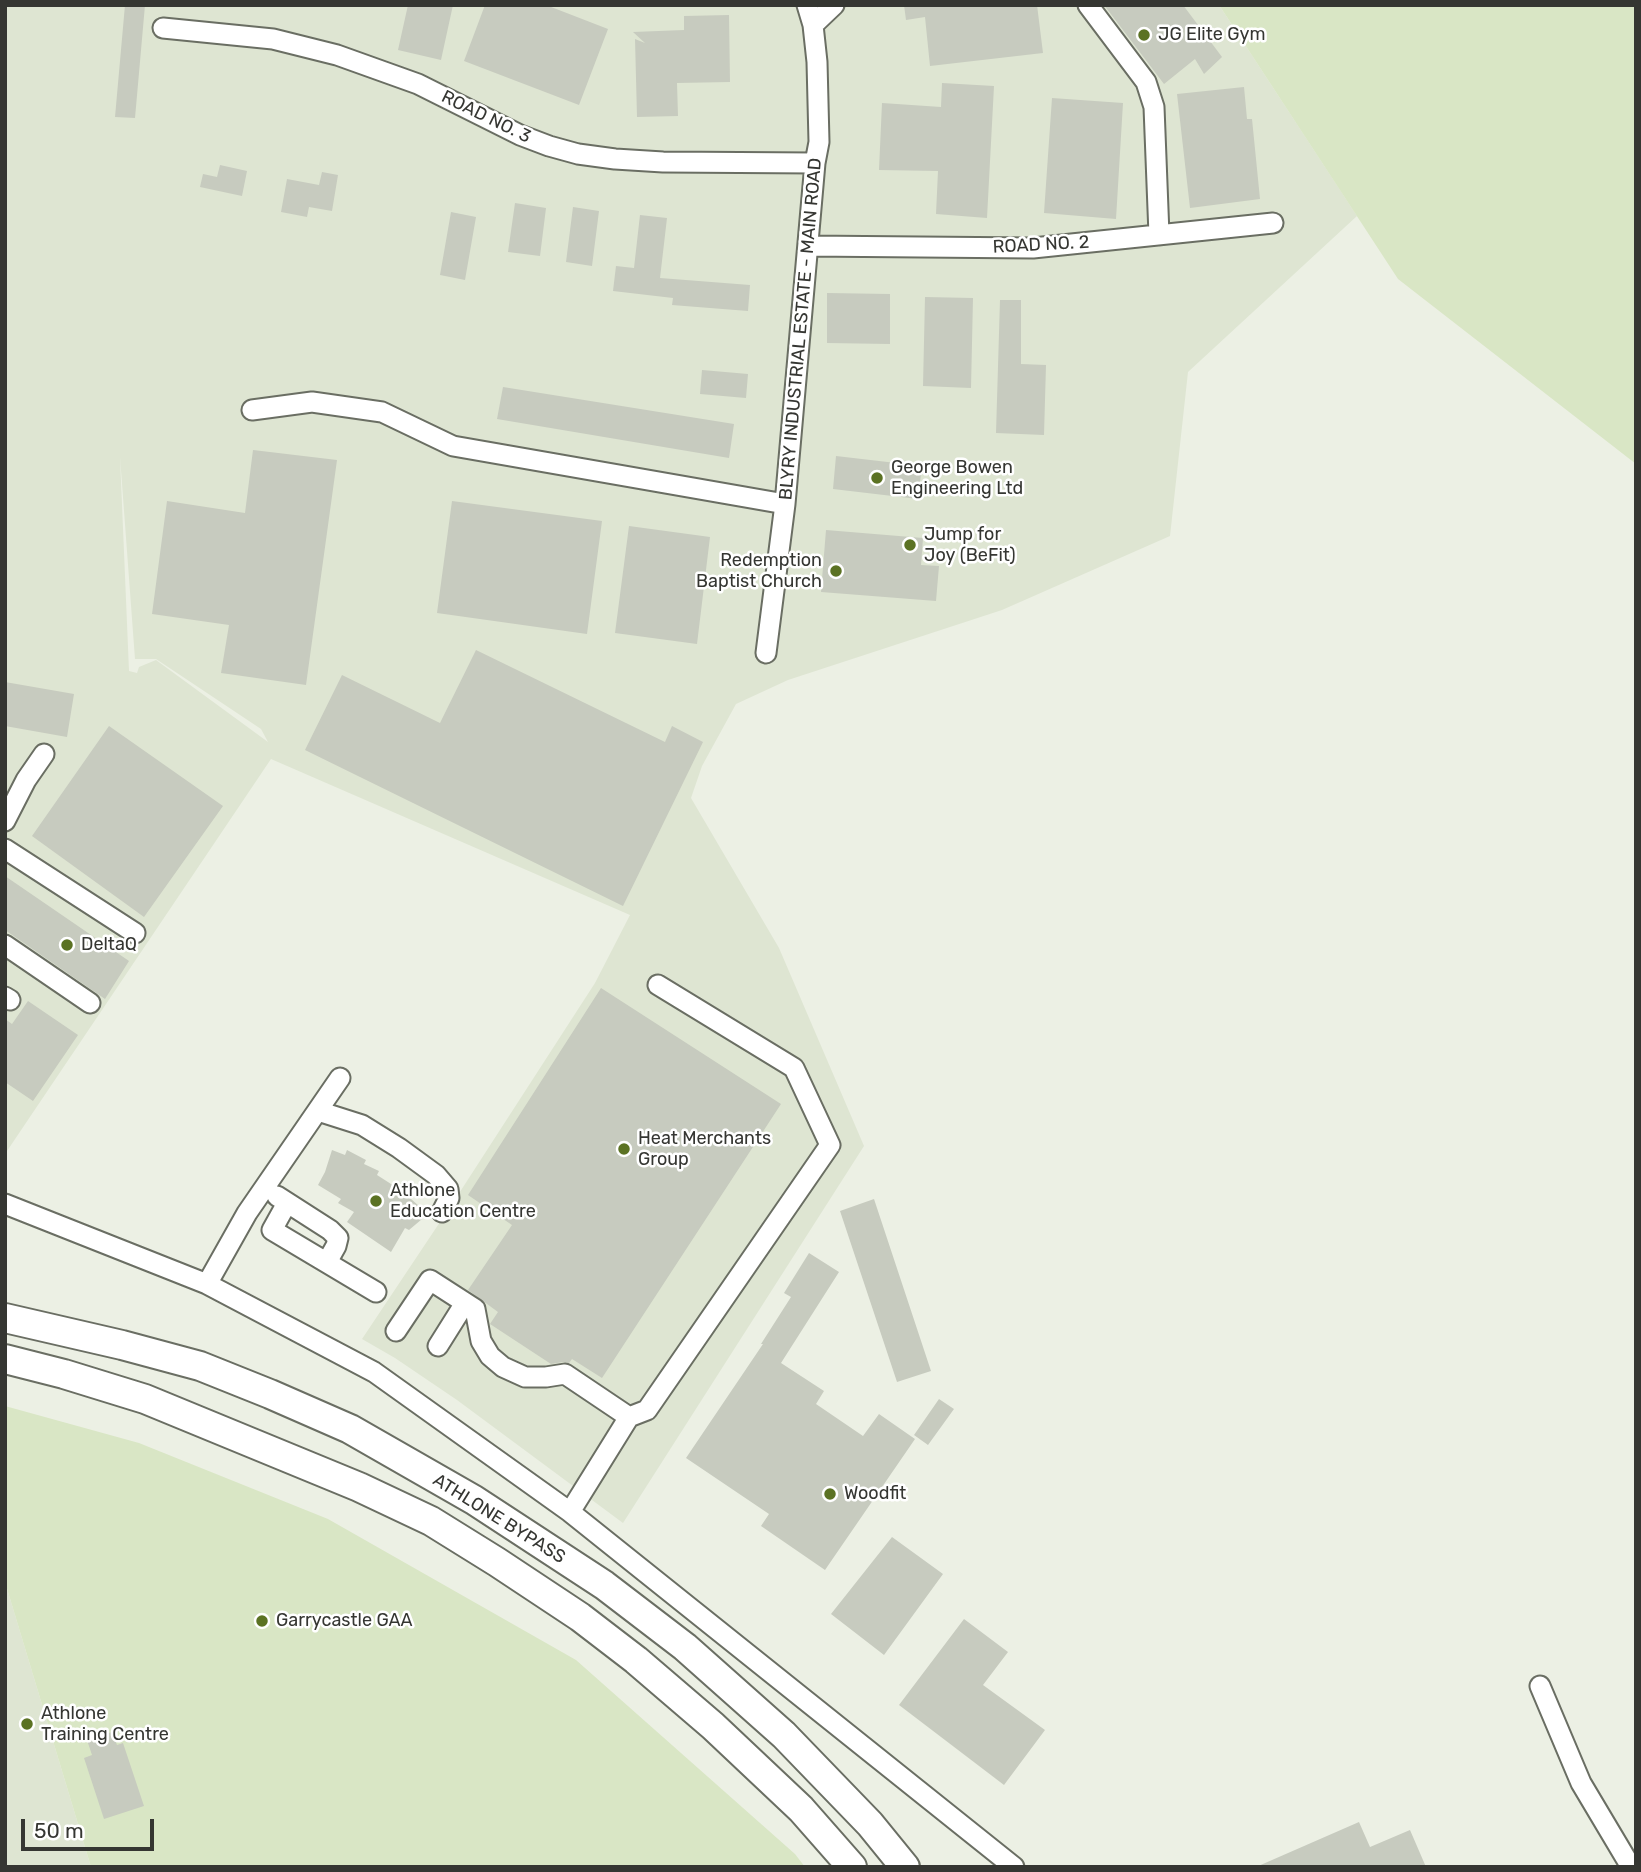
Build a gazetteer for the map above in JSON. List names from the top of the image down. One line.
{"streets":{"highway":["ATHLONE BYPASS"],"street":["ROAD NO. 3","ROAD NO. 2","BLYRY INDUSTRIAL ESTATE - MAIN ROAD"]},"crossings":[["ROAD NO. 3","BLYRY INDUSTRIAL ESTATE - MAIN ROAD"],["ROAD NO. 2","BLYRY INDUSTRIAL ESTATE - MAIN ROAD"]],"places":["JG Elite Gym","George Bowen Engineering Ltd","Jump for Joy (BeFit)","Redemption Baptist Church","DeltaQ","Heat Merchants Group","Athlone Education Centre","Woodfit","Garrycastle GAA","Athlone Training Centre"],"scale_bar":"50 m"}
